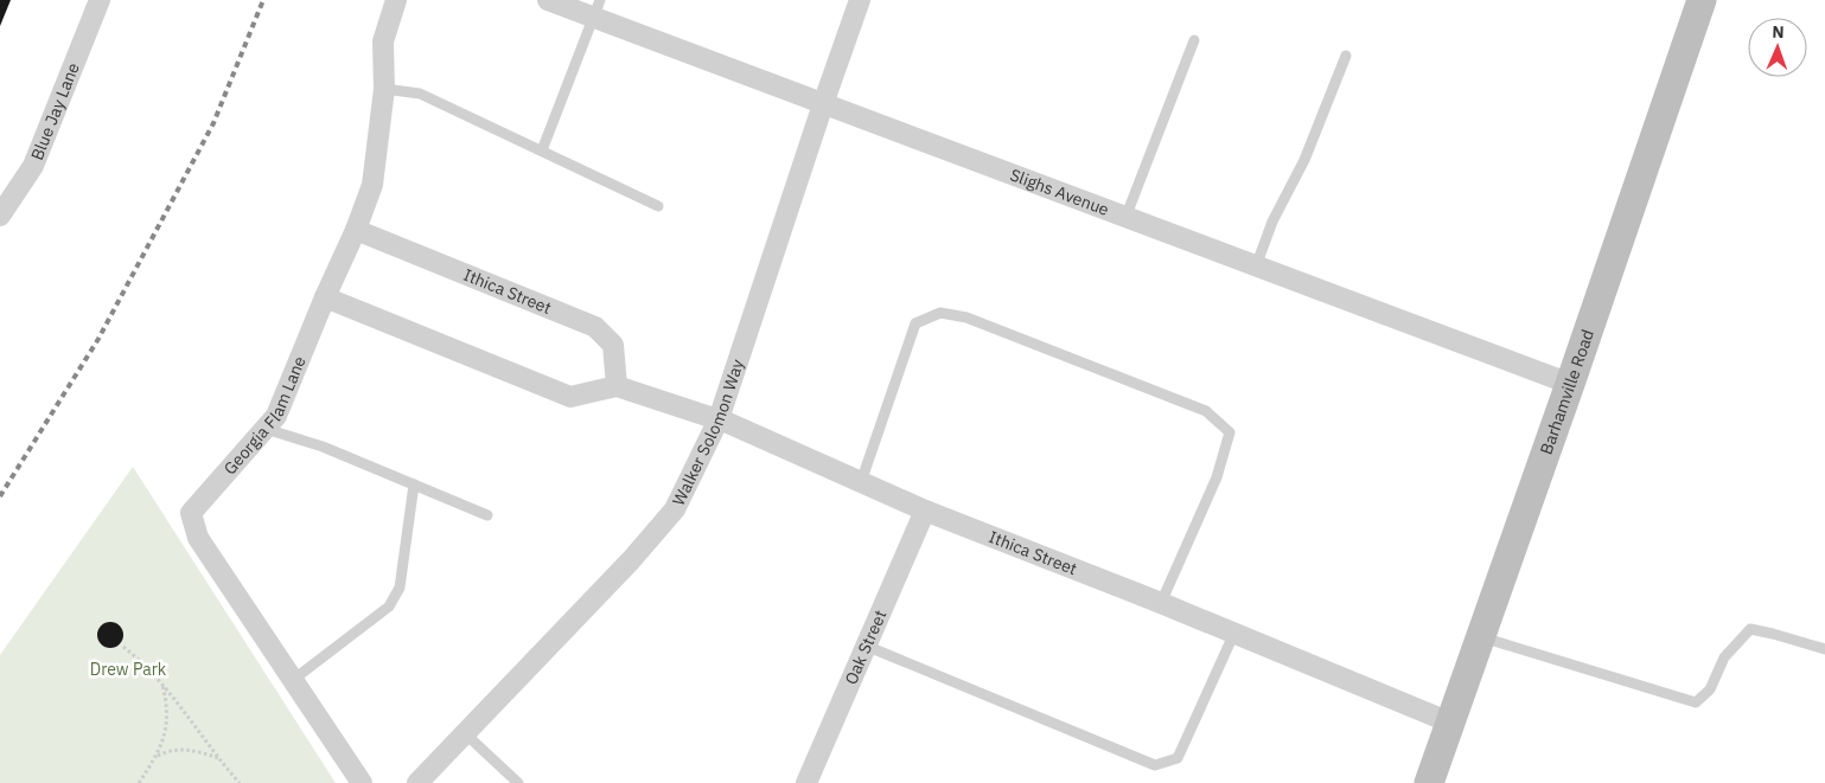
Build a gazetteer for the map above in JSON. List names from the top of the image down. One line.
{"streets":{"street":["Blue Jay Lane","Slighs Avenue","Ithica Street","Barhamville Road","Georgia Flam Lane","Walker Solomon Way","Oak Street"]},"crossings":[["Slighs Avenue","Barhamville Road"],["Slighs Avenue","Walker Solomon Way"],["Ithica Street","Barhamville Road"],["Ithica Street","Georgia Flam Lane"],["Ithica Street","Walker Solomon Way"],["Ithica Street","Oak Street"]],"parks":["Drew Park"],"north":"top"}
